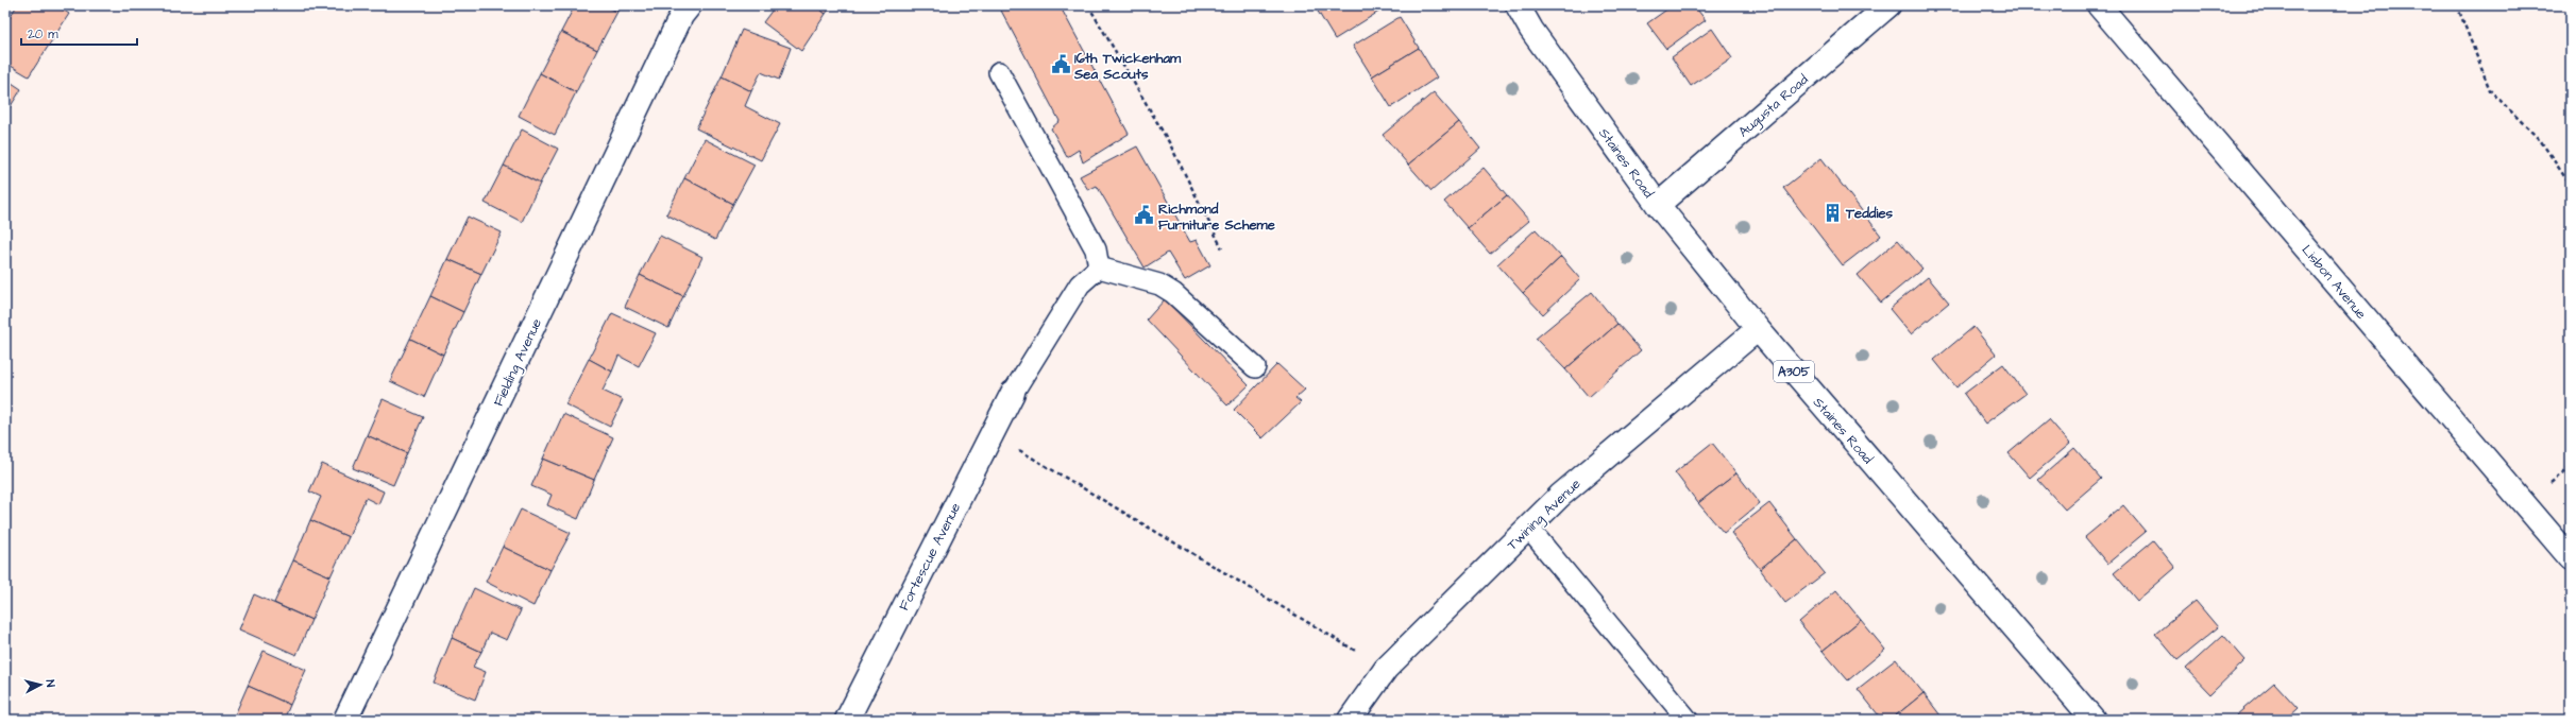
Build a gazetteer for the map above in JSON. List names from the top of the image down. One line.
{"streets":{"street":["Augusta Road","Staines Road","Lisbon Avenue","Fielding Avenue","A305","Twining Avenue","Fortescue Avenue"]},"crossings":[["Augusta Road","Staines Road"],["Staines Road","Twining Avenue"]],"places":{"public building":["16th Twickenham Sea Scouts","Richmond Furniture Scheme"],"building":["Teddies"]},"scale_bar":"20 m","north":"right"}
